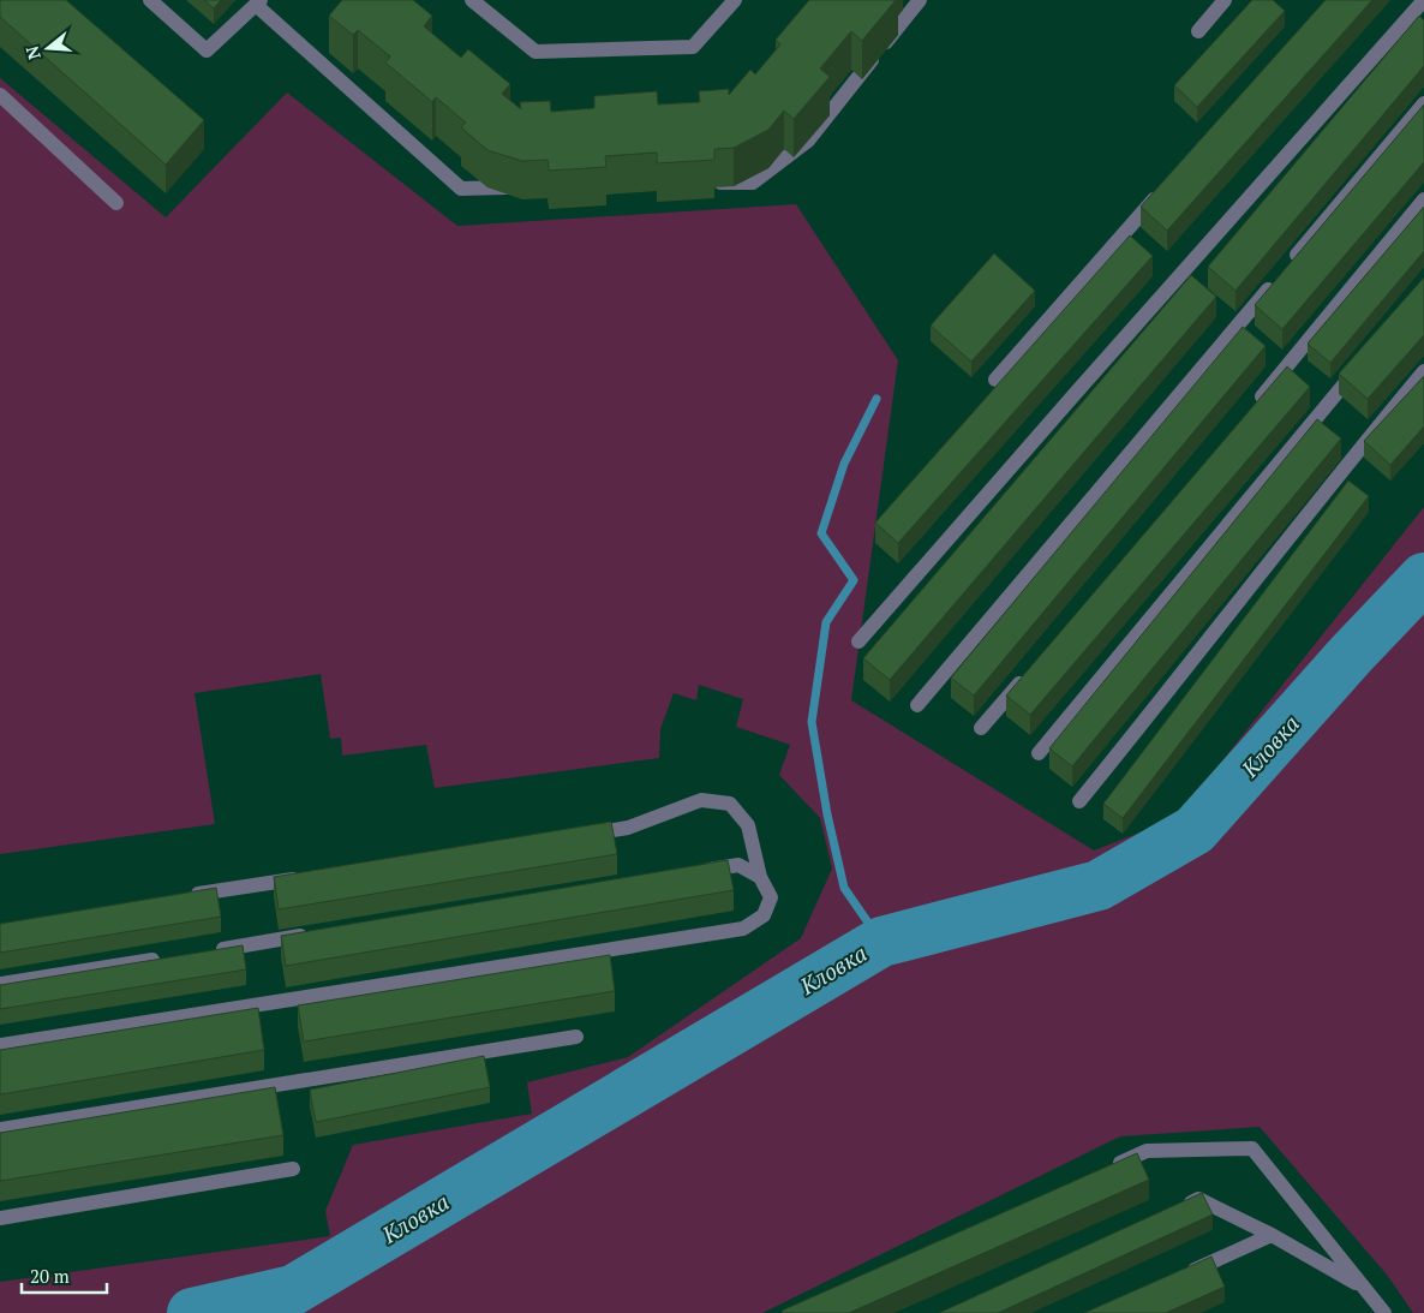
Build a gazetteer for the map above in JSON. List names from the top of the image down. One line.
{"water":["Кловка"],"scale_bar":"20 m","north":"left"}
